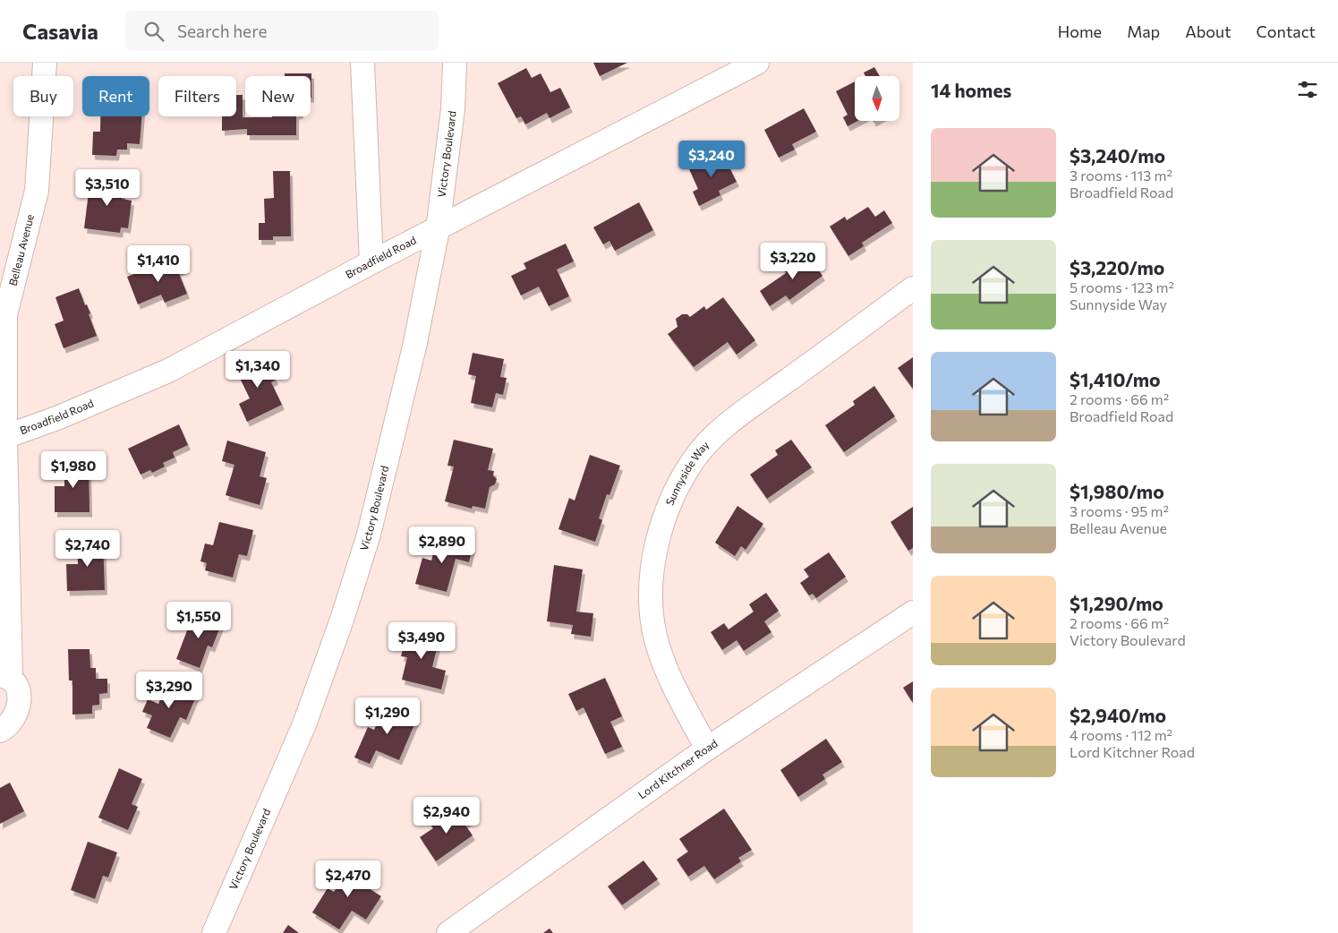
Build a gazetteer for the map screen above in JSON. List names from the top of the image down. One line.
{"streets":{"street":["Victory Boulevard","Belleau Avenue","Broadfield Road","Sunnyside Way","Lord Kitchner Road"]},"crossings":[["Victory Boulevard","Broadfield Road"],["Belleau Avenue","Broadfield Road"],["Sunnyside Way","Lord Kitchner Road"]],"north":"bottom","page":{"header":"Casavia","search":"Search here","nav":["Home","Map","About","Contact"],"heading":"14 homes","chip":["Buy","Rent","Filters","New"],"list":[{"name":"$3,240/mo","note":"3 rooms · 113 m² · Broadfield Road"},{"name":"$3,220/mo","note":"5 rooms · 123 m² · Sunnyside Way"},{"name":"$1,410/mo","note":"2 rooms · 66 m² · Broadfield Road"},{"name":"$1,980/mo","note":"3 rooms · 95 m² · Belleau Avenue"},{"name":"$1,290/mo","note":"2 rooms · 66 m² · Victory Boulevard"},{"name":"$2,940/mo","note":"4 rooms · 112 m² · Lord Kitchner Road"}],"price":["$3,240","$3,510","$3,220","$1,410","$1,340","$1,980","$2,890","$2,740","$1,550","$3,490","$3,290","$1,290","$2,940","$2,470"]}}
